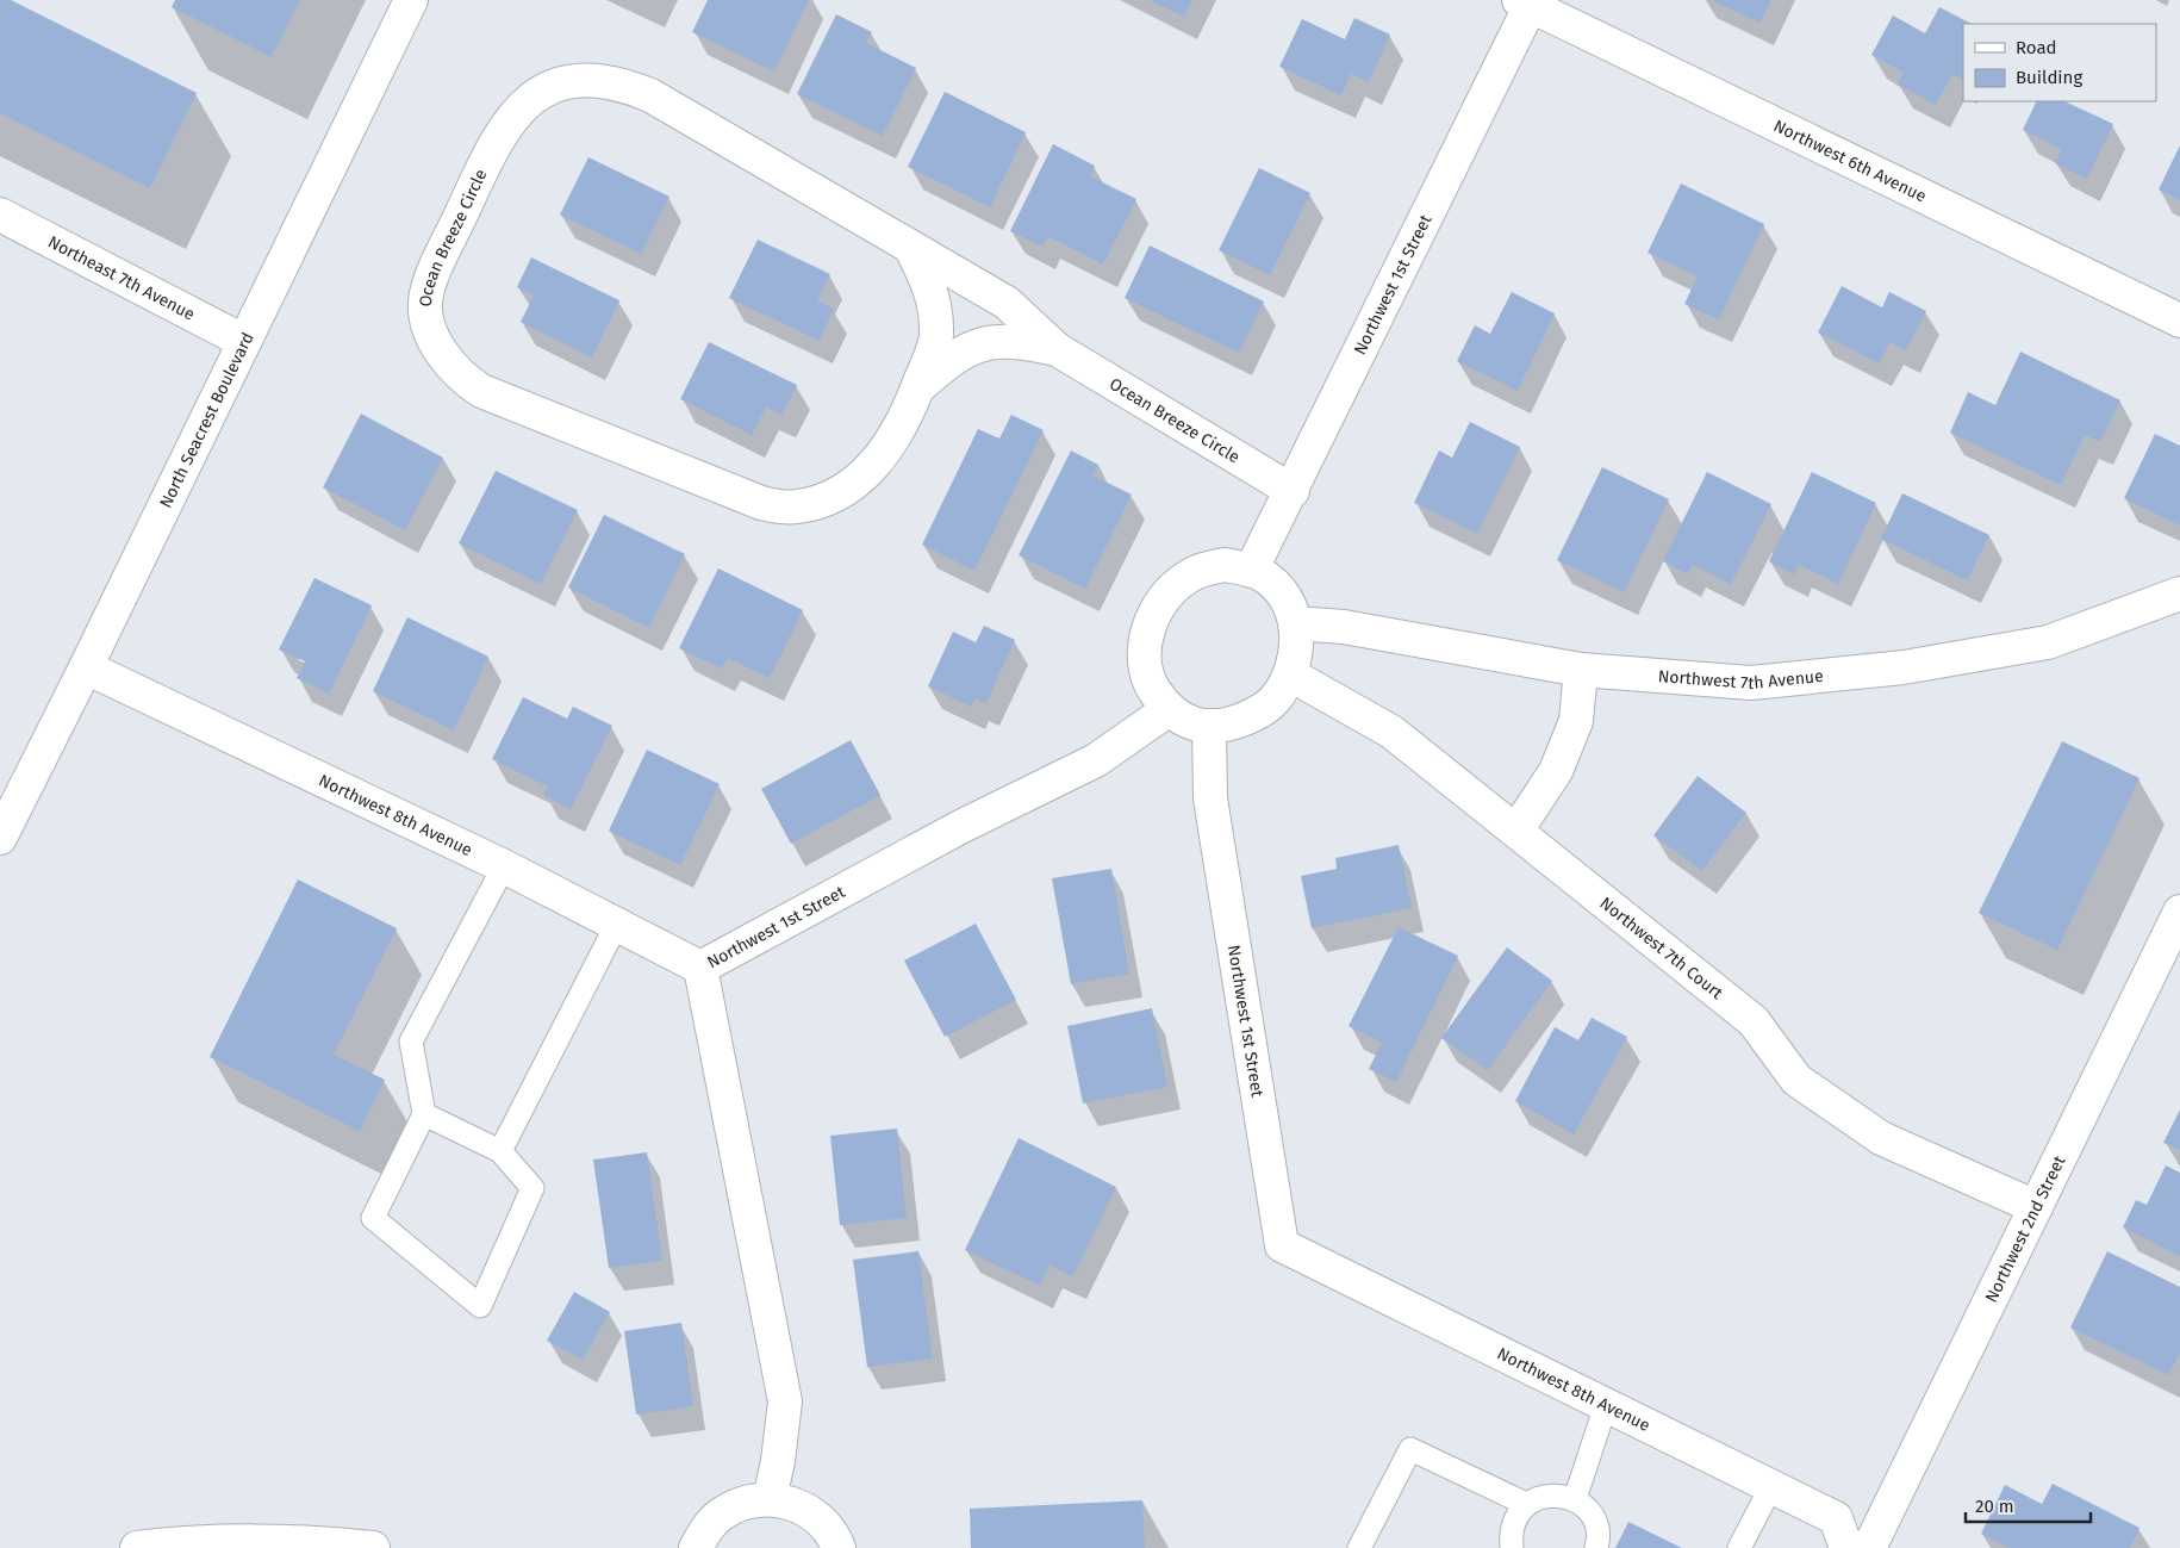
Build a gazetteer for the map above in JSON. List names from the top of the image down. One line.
{"streets":{"street":["Northwest 6th Avenue","Ocean Breeze Circle","Northeast 7th Avenue","Northwest 1st Street","North Seacrest Boulevard","Northwest 7th Avenue","Northwest 8th Avenue","Northwest 7th Court","Northwest 2nd Street"]},"crossings":[["Northwest 6th Avenue","Northwest 1st Street"],["Ocean Breeze Circle","Northwest 1st Street"],["Northeast 7th Avenue","North Seacrest Boulevard"],["Northwest 1st Street","Northwest 7th Avenue"],["Northwest 1st Street","Northwest 8th Avenue"],["Northwest 1st Street","Northwest 7th Court"],["North Seacrest Boulevard","Northwest 8th Avenue"],["Northwest 7th Avenue","Northwest 7th Court"],["Northwest 7th Court","Northwest 2nd Street"]],"legend":["Road","Building"],"scale_bar":"20 m"}
